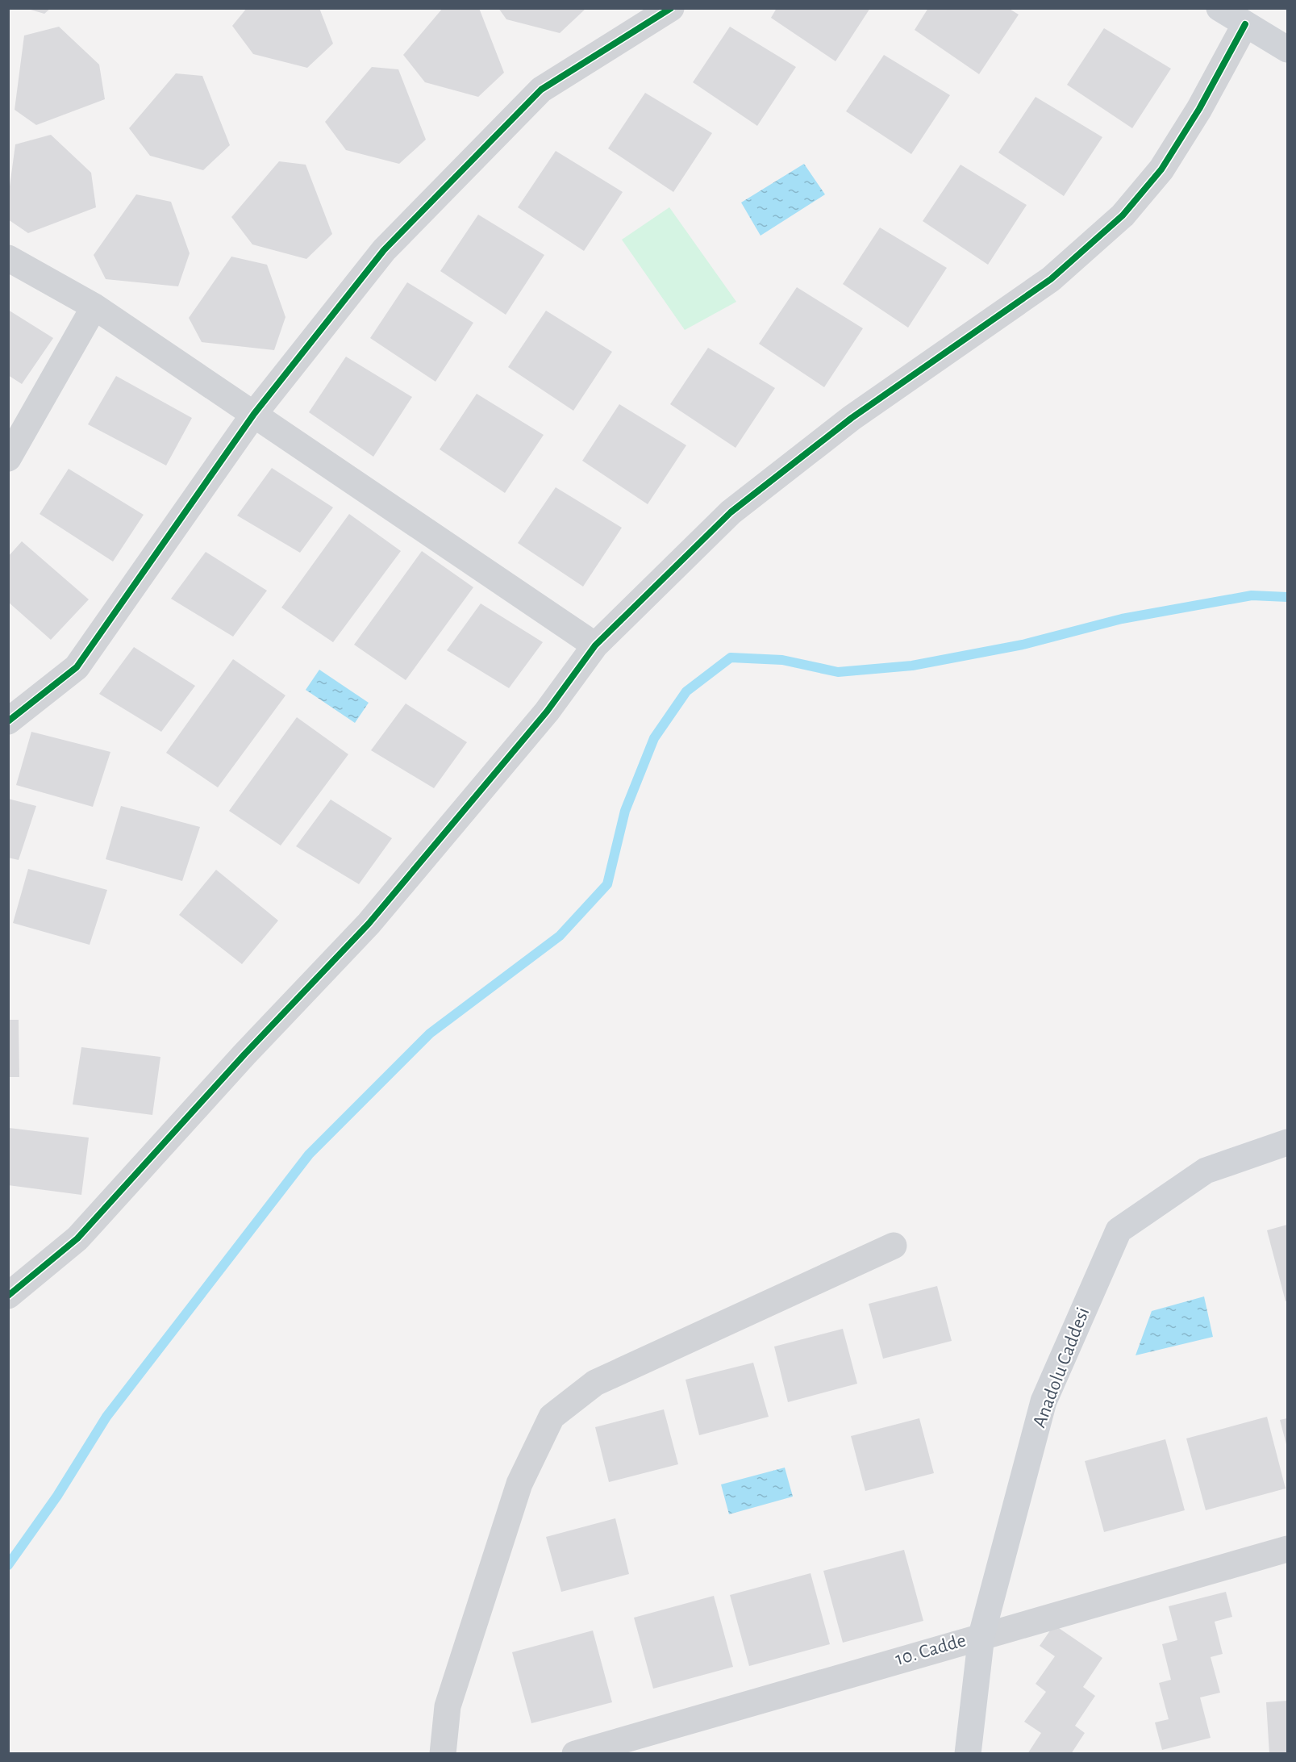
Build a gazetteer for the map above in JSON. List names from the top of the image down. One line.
{"streets":{"street":["Anadolu Caddesi","10. Cadde"]},"crossings":[["Anadolu Caddesi","10. Cadde"]]}
